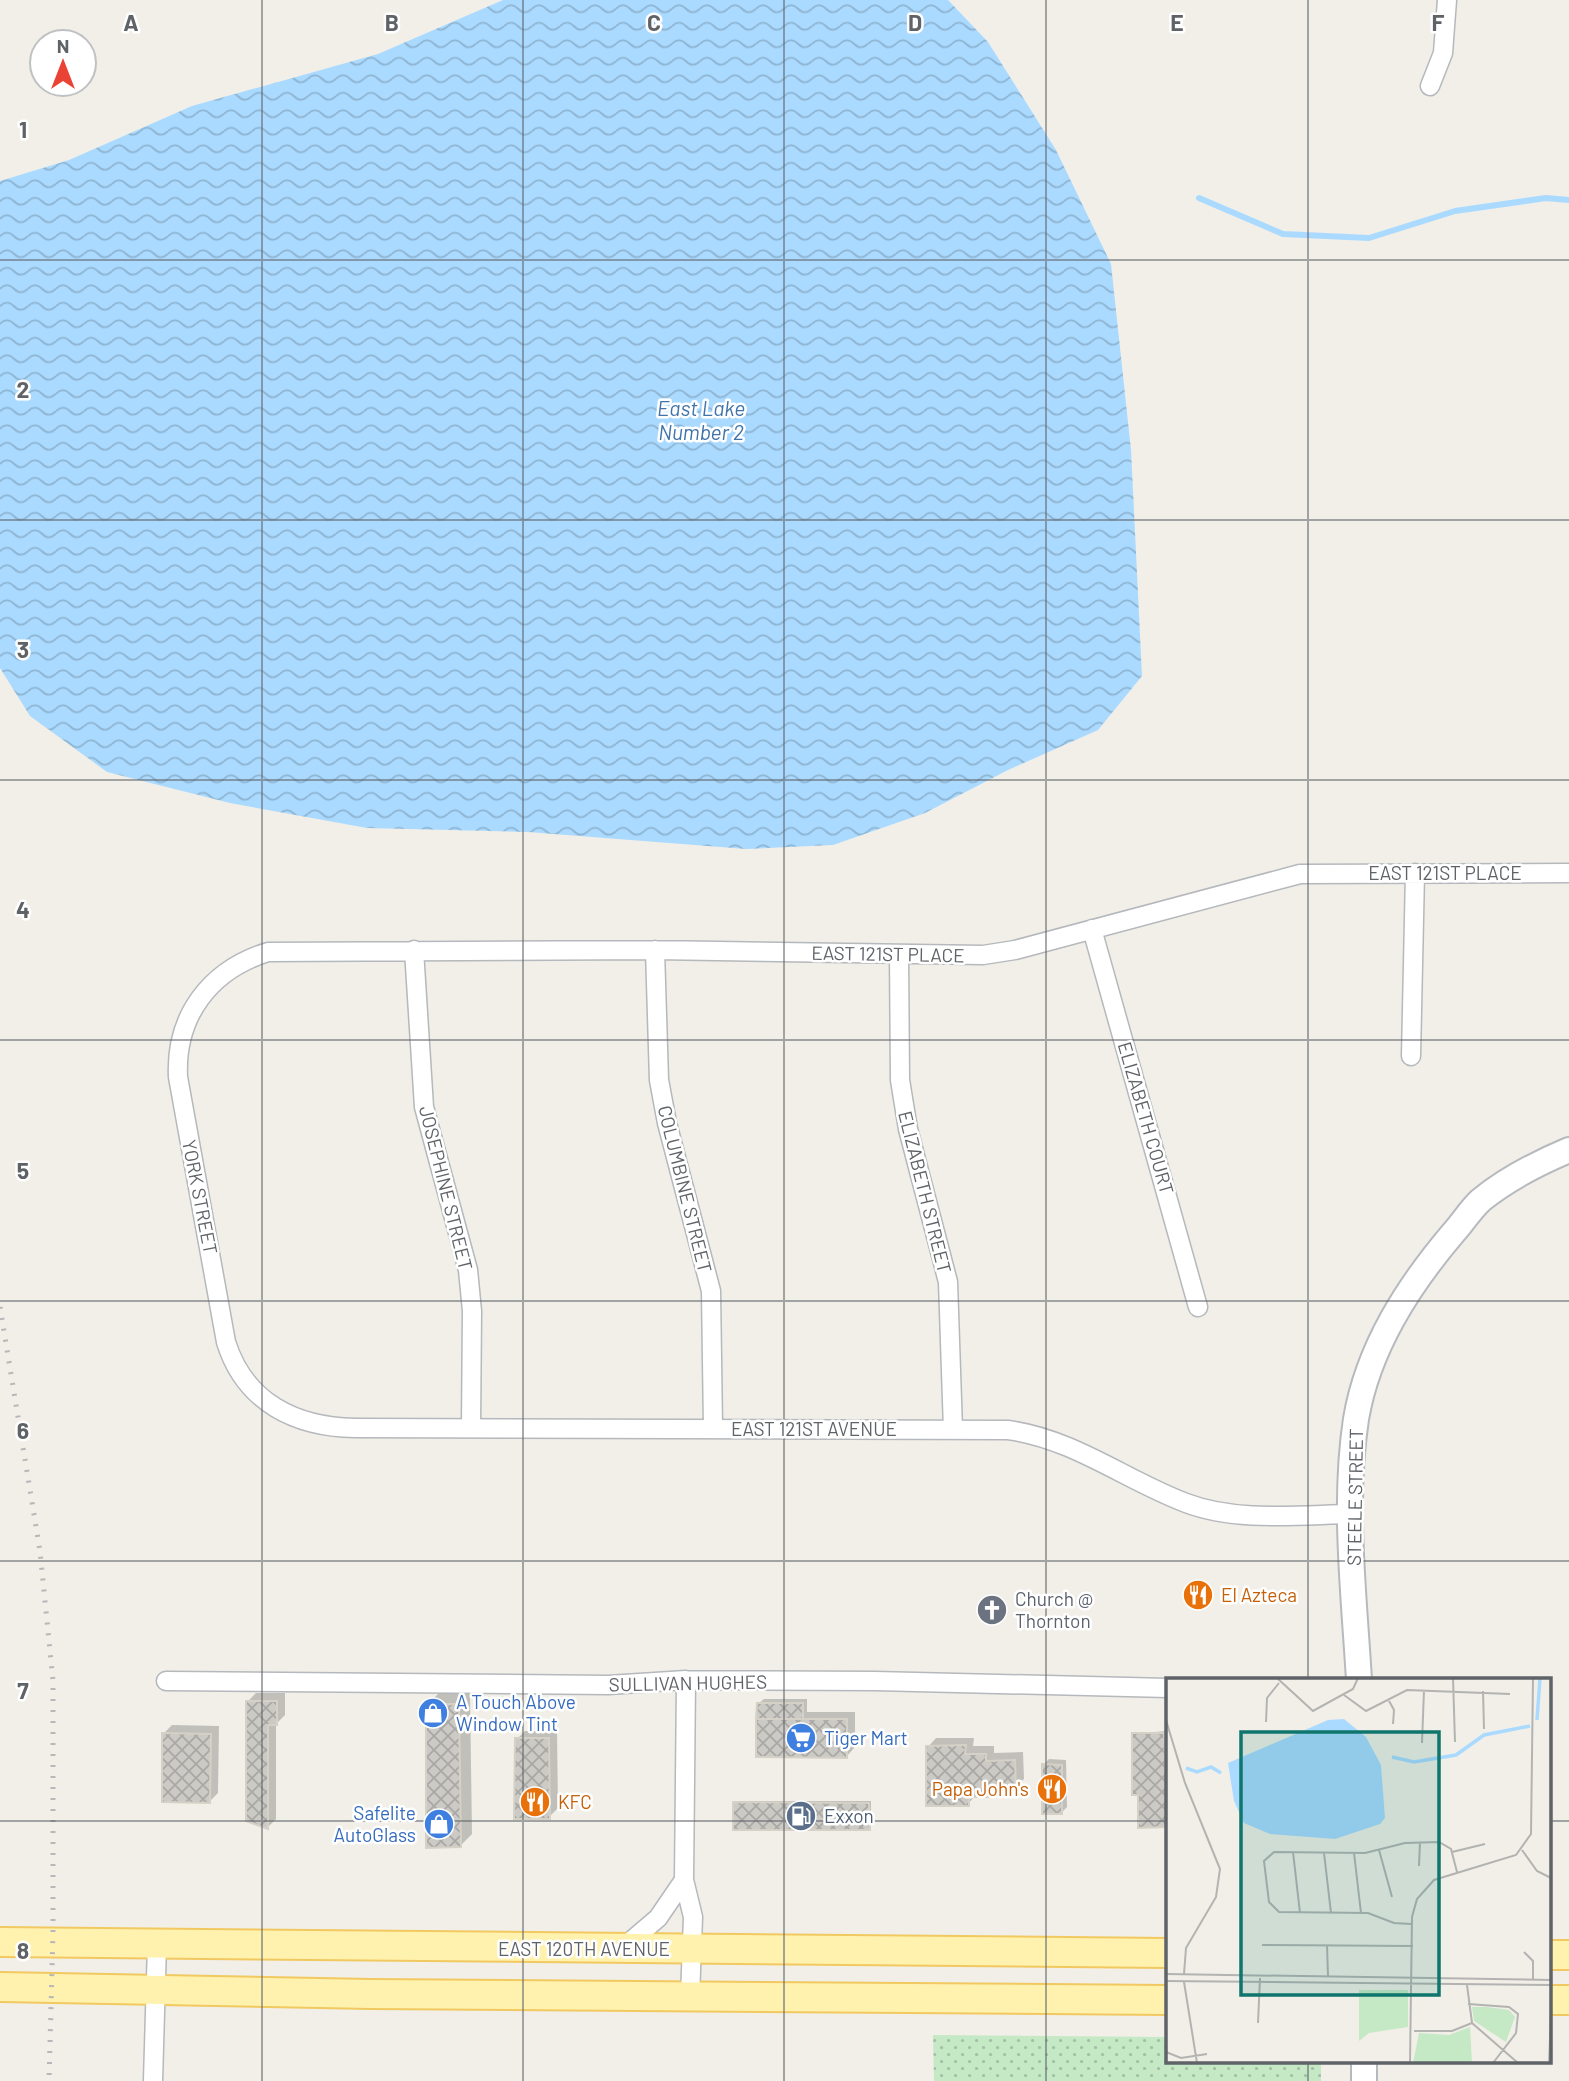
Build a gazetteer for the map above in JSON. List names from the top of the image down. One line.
{"streets":{"main road":["EAST 120TH AVENUE"],"street":["EAST 121ST PLACE","ELIZABETH COURT","JOSEPHINE STREET","COLUMBINE STREET","ELIZABETH STREET","YORK STREET","EAST 121ST AVENUE","STEELE STREET","SULLIVAN HUGHES"]},"crossings":[["EAST 121ST PLACE","ELIZABETH COURT"],["EAST 121ST PLACE","JOSEPHINE STREET"],["EAST 121ST PLACE","COLUMBINE STREET"],["EAST 121ST PLACE","ELIZABETH STREET"],["EAST 121ST PLACE","YORK STREET"],["JOSEPHINE STREET","EAST 121ST AVENUE"],["COLUMBINE STREET","EAST 121ST AVENUE"],["ELIZABETH STREET","EAST 121ST AVENUE"],["YORK STREET","EAST 121ST AVENUE"],["EAST 121ST AVENUE","STEELE STREET"]],"water":["East Lake Number 2"],"places":{"restaurant":["El Azteca","Papa John's","KFC"],"church":["Church @ Thornton"],"shop":["A Touch Above Window Tint","Safelite AutoGlass"],"supermarket":["Tiger Mart"],"fuel station":["Exxon"]},"north":"top","grid":{"columns":["A","B","C","D","E","F"],"rows":["1","2","3","4","5","6","7","8"]}}
